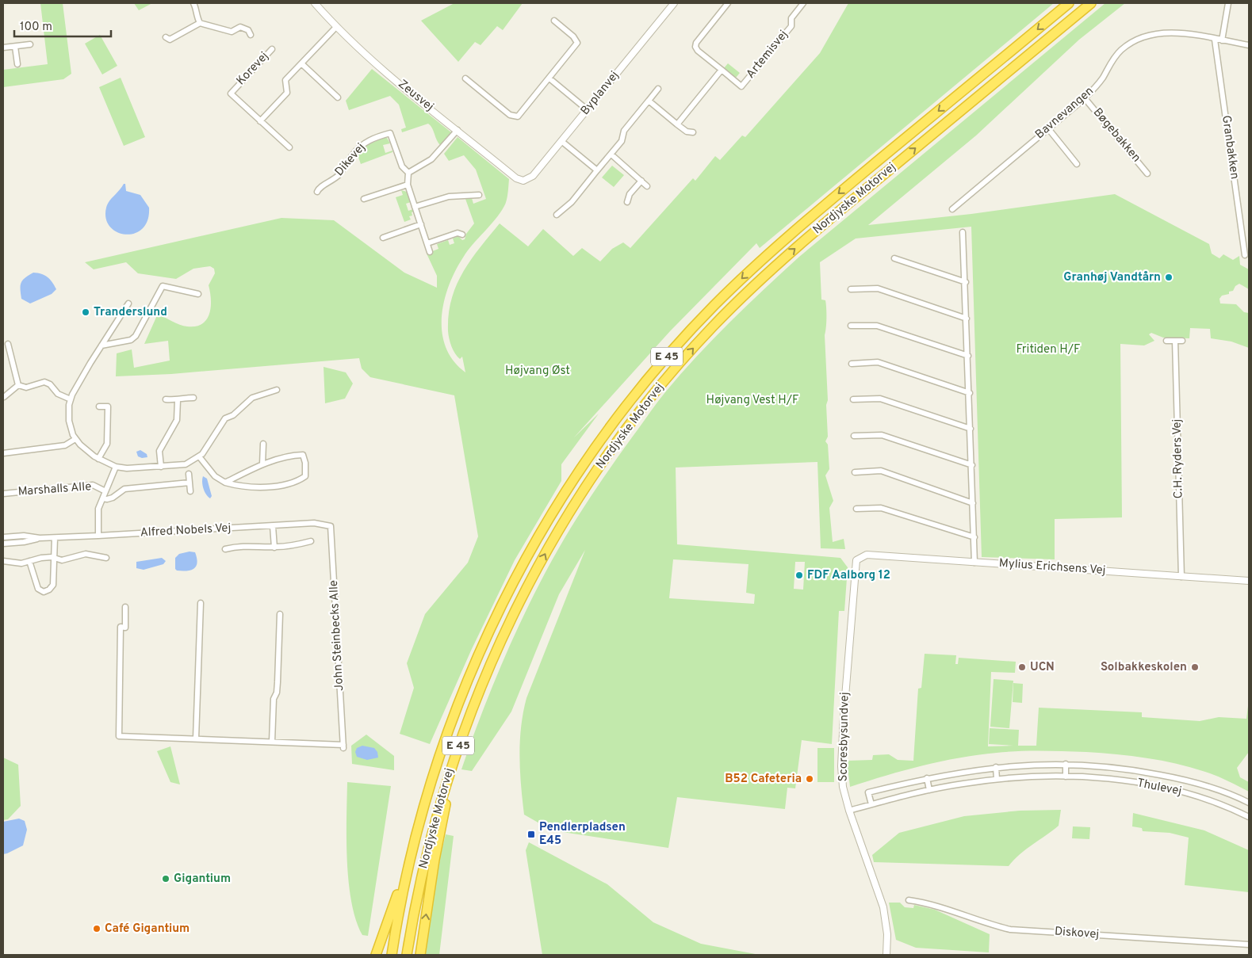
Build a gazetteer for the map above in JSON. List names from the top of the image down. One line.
{"streets":{"highway":["Nordjyske Motorvej","E 45"],"street":["Artemisvej","Korevej","Byplanvej","Zeusvej","Bavnevangen","Bøgebakken","Granbakken","Dikevej","C.H. Ryders Vej","Marshalls Alle","Alfred Nobels Vej","Mylius Erichsens Vej","John Steinbecks Alle","Scoresbysundvej","Thulevej","Diskovej"]},"crossings":[["Byplanvej","Zeusvej"],["Bavnevangen","Bøgebakken"],["Bavnevangen","Granbakken"],["C.H. Ryders Vej","Mylius Erichsens Vej"],["Marshalls Alle","Alfred Nobels Vej"],["Alfred Nobels Vej","John Steinbecks Alle"],["Mylius Erichsens Vej","Scoresbysundvej"],["Scoresbysundvej","Thulevej"]],"parks":["Fritiden H/F","Højvang Øst","Højvang Vest H/F"],"places":{"other":["Granhøj Vandtårn","Tranderslund","FDF Aalborg 12","UCN","Solbakkeskolen","B52 Cafeteria","Gigantium","Café Gigantium"],"transit":["Pendlerpladsen E45"]},"scale_bar":"100 m"}
